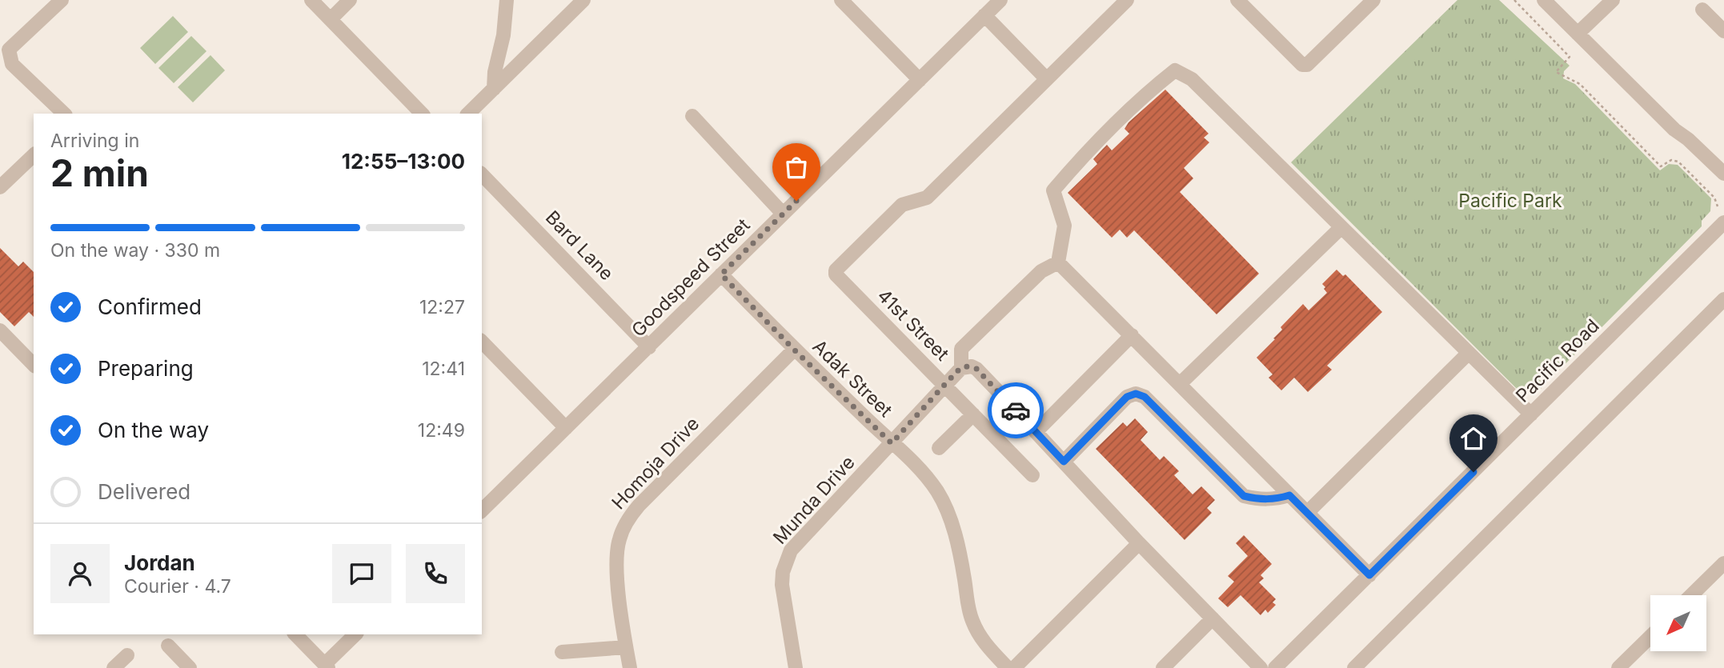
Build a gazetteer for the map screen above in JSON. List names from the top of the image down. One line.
{"streets":{"street":["Bard Lane","Goodspeed Street","41st Street","Pacific Road","Adak Street","Homoja Drive","Munda Drive"]},"crossings":[["Bard Lane","Goodspeed Street"],["Goodspeed Street","Adak Street"],["41st Street","Munda Drive"],["Adak Street","Homoja Drive"],["Adak Street","Munda Drive"]],"parks":["Pacific Park"],"north":"bottom left","page":{"heading":["2 min","Arriving in","12:55–13:00"],"panel":["Jordan","Courier · 4.7"],"bar":"On the way · 330 m","list":[["Confirmed","12:27"],["Preparing","12:41"],["On the way","12:49"],"Delivered"]}}
